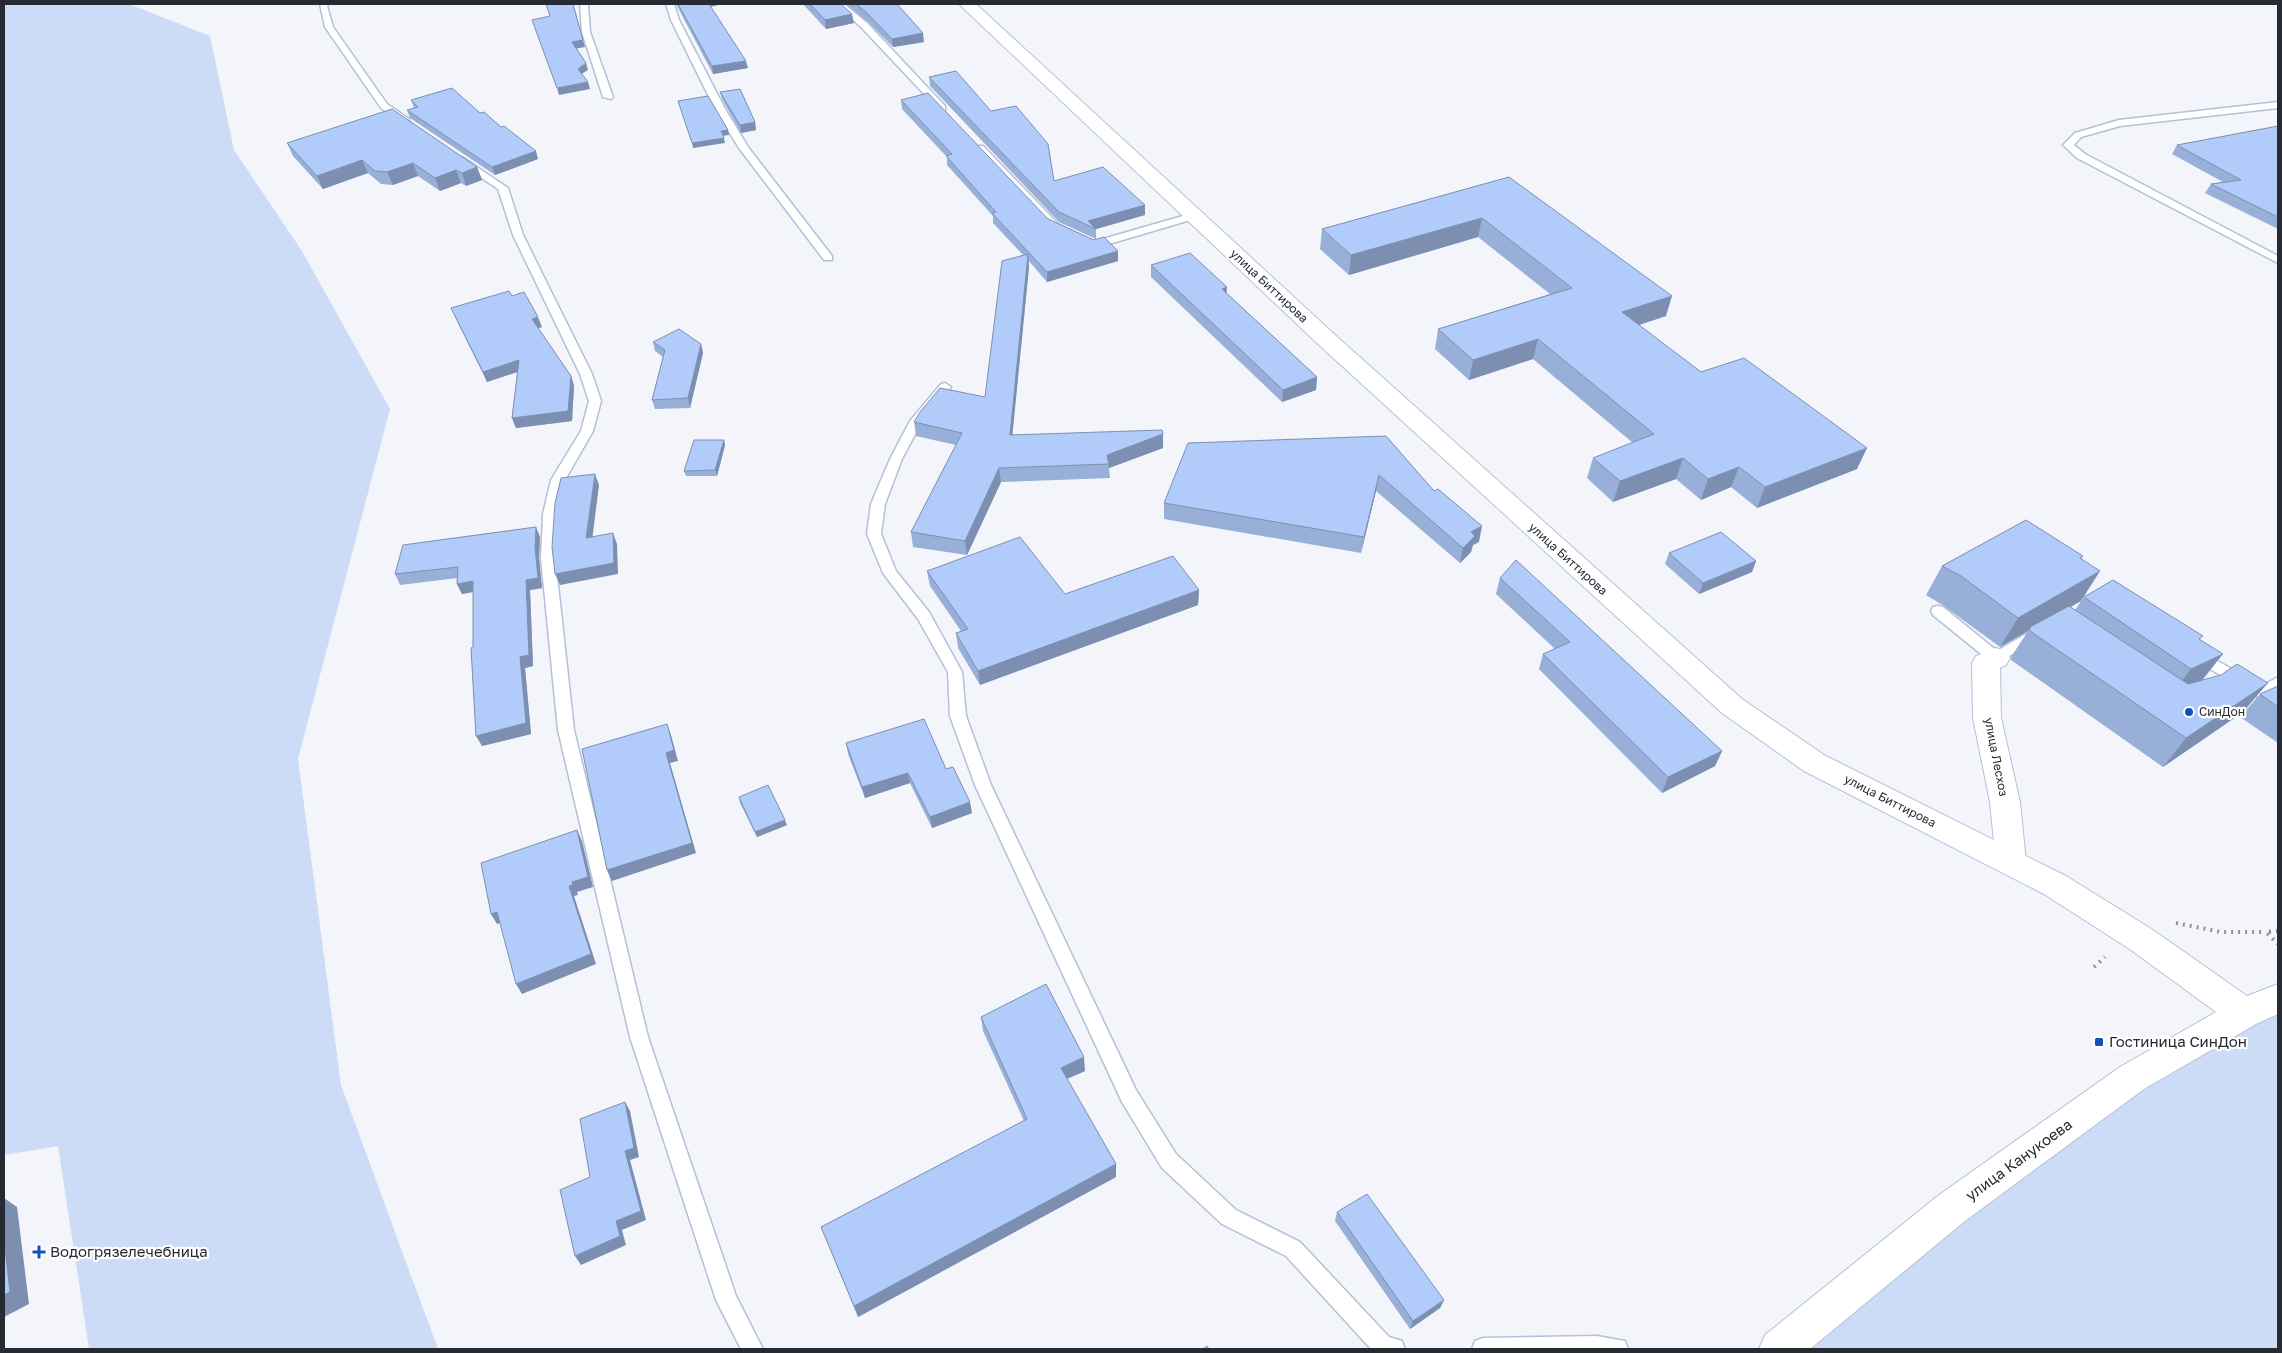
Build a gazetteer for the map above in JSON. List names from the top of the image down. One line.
{"streets":{"street":["улица Биттирова","улица Лесхоз","улица Канукоева"]},"crossings":[["улица Биттирова","улица Лесхоз"],["улица Биттирова","улица Канукоева"]],"places":{"other":["СинДон"],"transit":["Гостиница СинДон"],"health":["Водогрязелечебница"]}}
